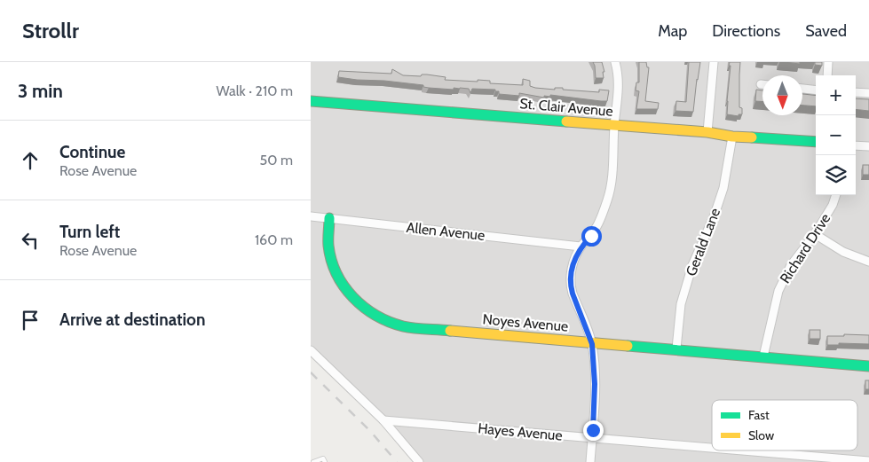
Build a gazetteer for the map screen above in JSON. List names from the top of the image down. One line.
{"streets":{"street":["St. Clair Avenue","Allen Avenue","Gerald Lane","Richard Drive","Noyes Avenue","Hayes Avenue"]},"crossings":[["St. Clair Avenue","Gerald Lane"],["Allen Avenue","Noyes Avenue"],["Gerald Lane","Noyes Avenue"],["Richard Drive","Noyes Avenue"]],"legend":["Fast","Slow"],"north":"bottom","page":{"header":"Strollr","nav":["Map","Directions","Saved"],"heading":["3 min","Walk · 210 m"],"map_buttons":["+","−"],"list":[["Continue","Rose Avenue","50 m"],["Turn left","Rose Avenue","160 m"],"Arrive at destination"]}}
